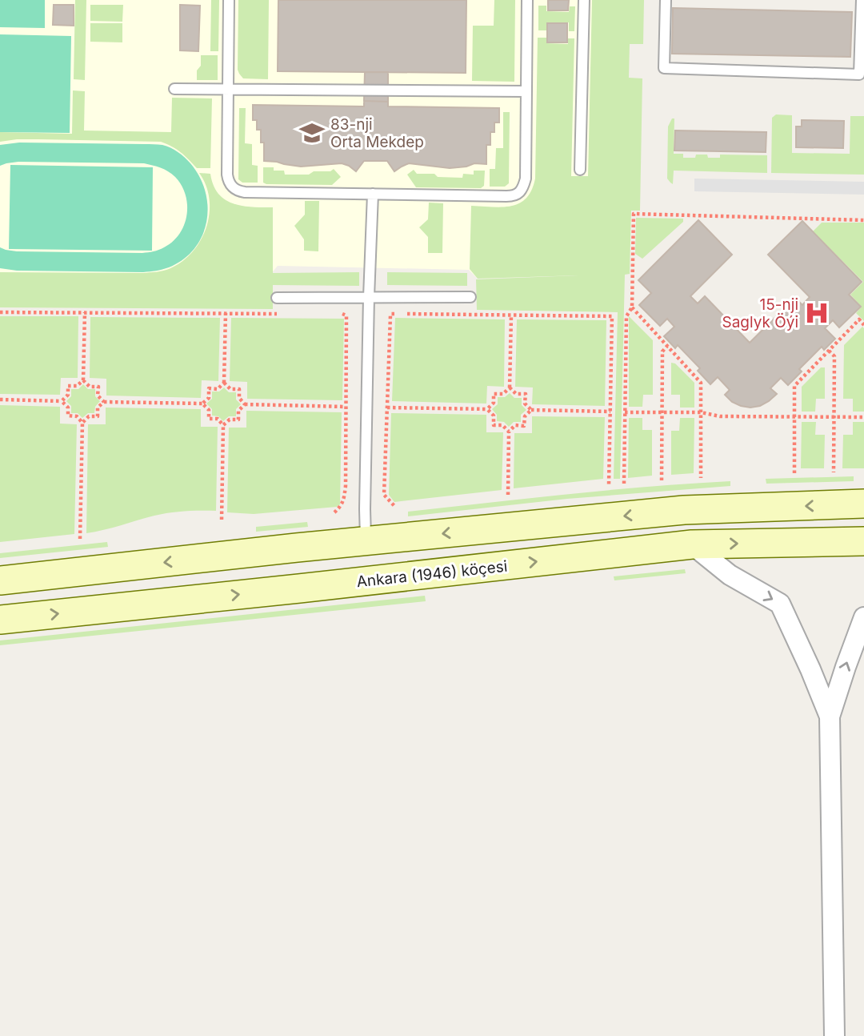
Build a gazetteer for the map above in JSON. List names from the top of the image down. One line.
{"streets":{"main road":["Ankara (1946) köçesi"]},"places":{"school or university":["83-nji Orta Mekdep"],"hospital":["15-nji Saglyk Öýi"]}}
